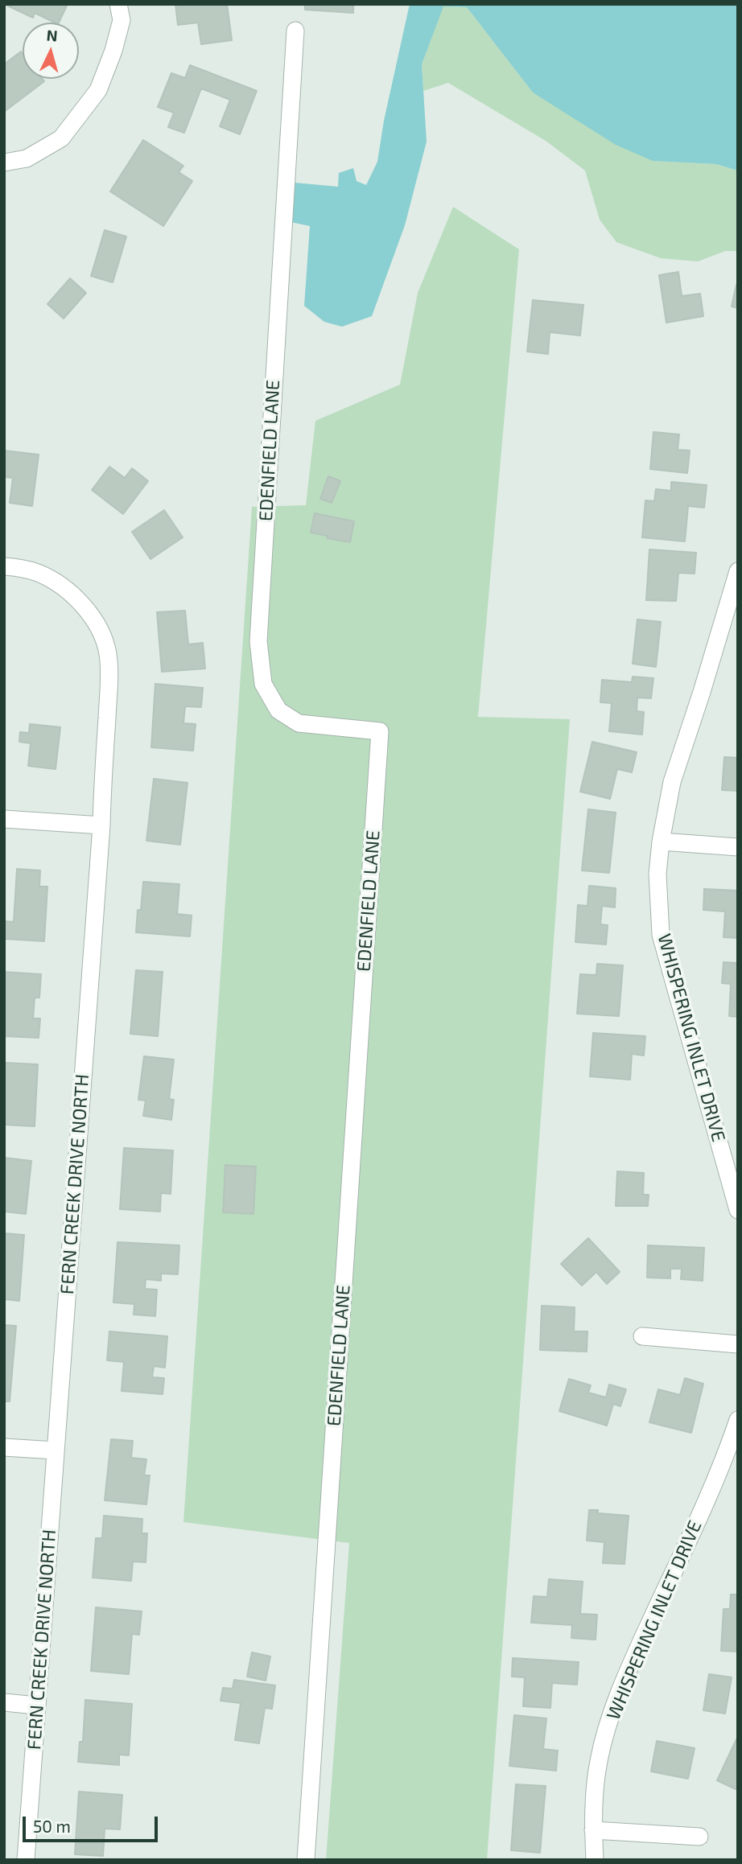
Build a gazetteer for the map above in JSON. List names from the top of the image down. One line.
{"streets":{"street":["EDENFIELD LANE","WHISPERING INLET DRIVE","FERN CREEK DRIVE NORTH"]},"scale_bar":"50 m","north":"top"}
